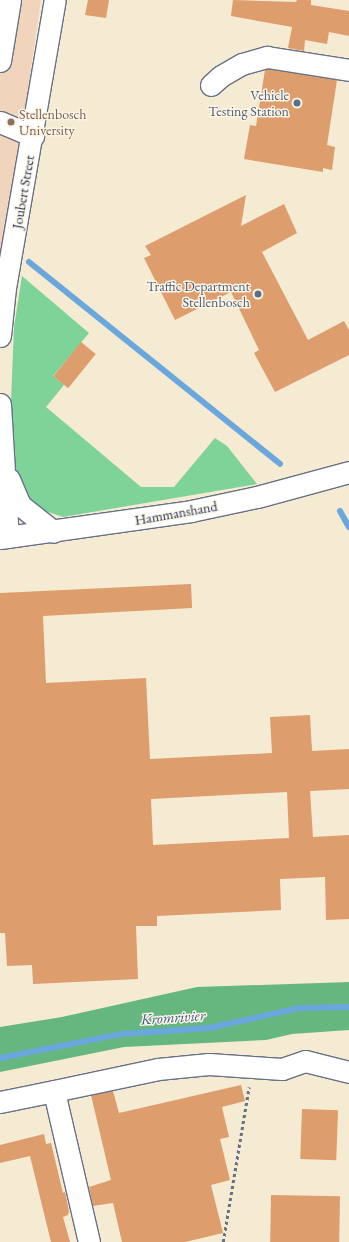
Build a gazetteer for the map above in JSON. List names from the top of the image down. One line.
{"streets":{"street":["Joubert Street","Hammanshand"]},"water":["Kromrivier"],"places":["Vehicle Testing Station","Stellenbosch University","Traffic Department Stellenbosch"]}
